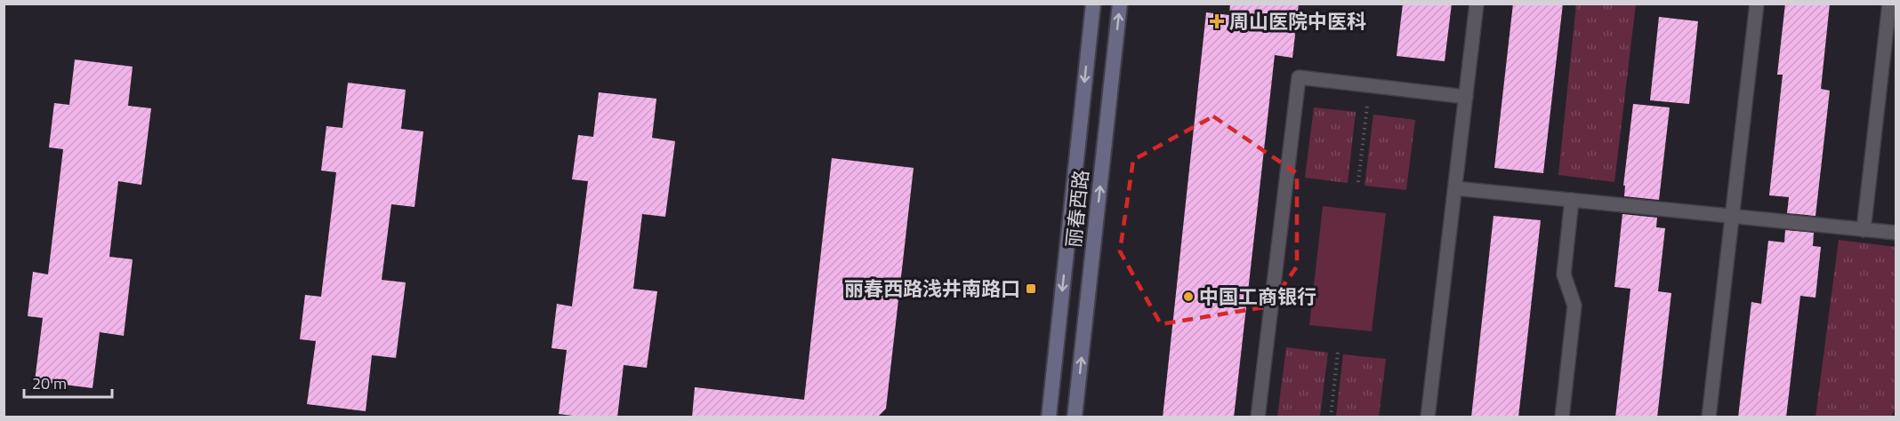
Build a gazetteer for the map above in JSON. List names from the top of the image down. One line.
{"streets":{"main road":["丽春西路"]},"places":{"health":["周山医院中医科"],"transit":["丽春西路浅井南路口"],"other":["中国工商银行"]},"scale_bar":"20 m"}
